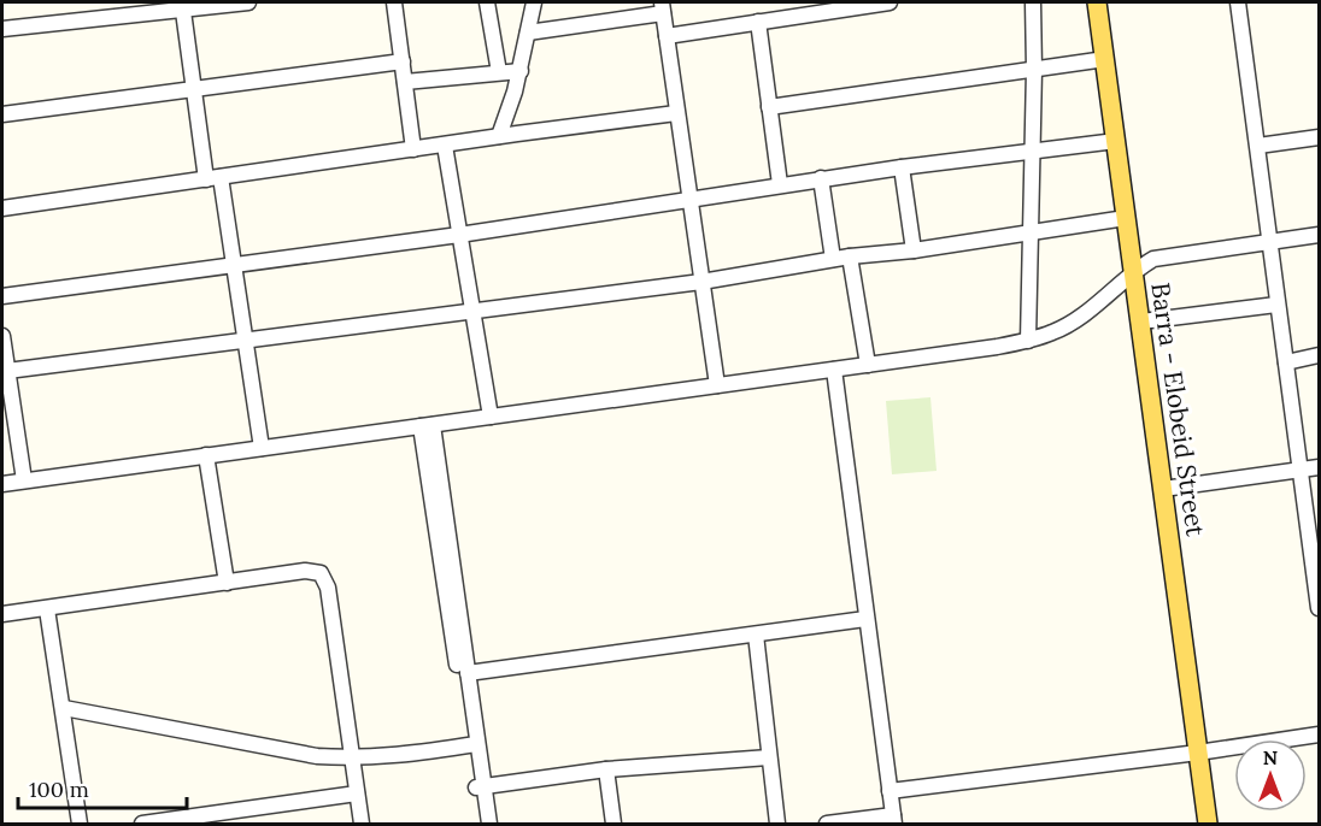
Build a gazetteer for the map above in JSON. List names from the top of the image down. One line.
{"streets":{"main road":["Barra - Elobeid Street"]},"scale_bar":"100 m","north":"top"}
